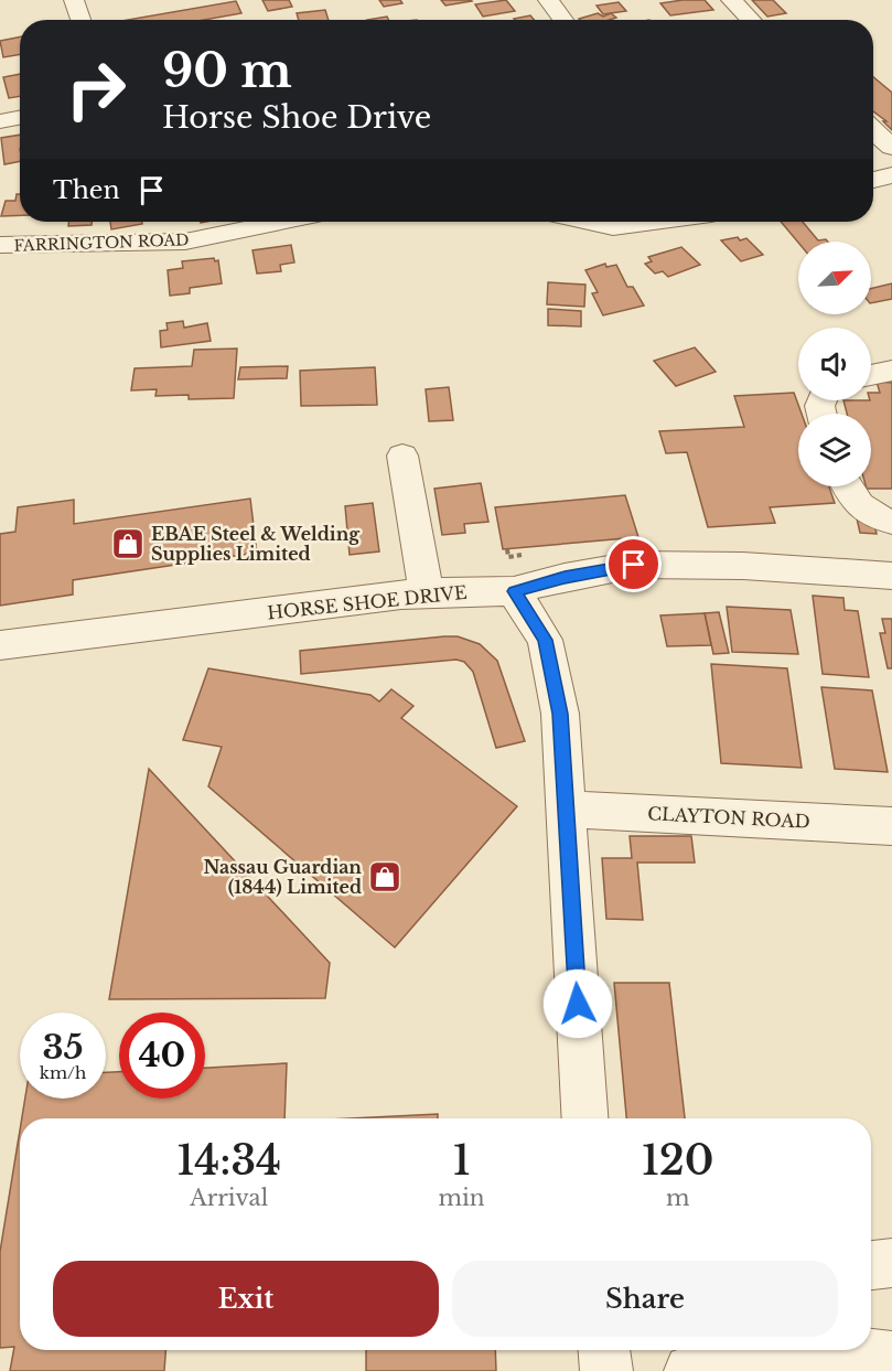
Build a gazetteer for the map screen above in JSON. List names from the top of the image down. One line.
{"streets":{"street":["FARRINGTON ROAD","HORSE SHOE DRIVE","CLAYTON ROAD"]},"places":{"shop":["EBAE Steel & Welding Supplies Limited","Nassau Guardian (1844) Limited"]},"north":"top right","page":{"turn":["90 m","Horse Shoe Drive"],"then":"Then","speed":"35 km/h","limit":"40","eta":["14:34","Arrival","1","min","120","m"],"buttons":["Exit","Share"]}}
